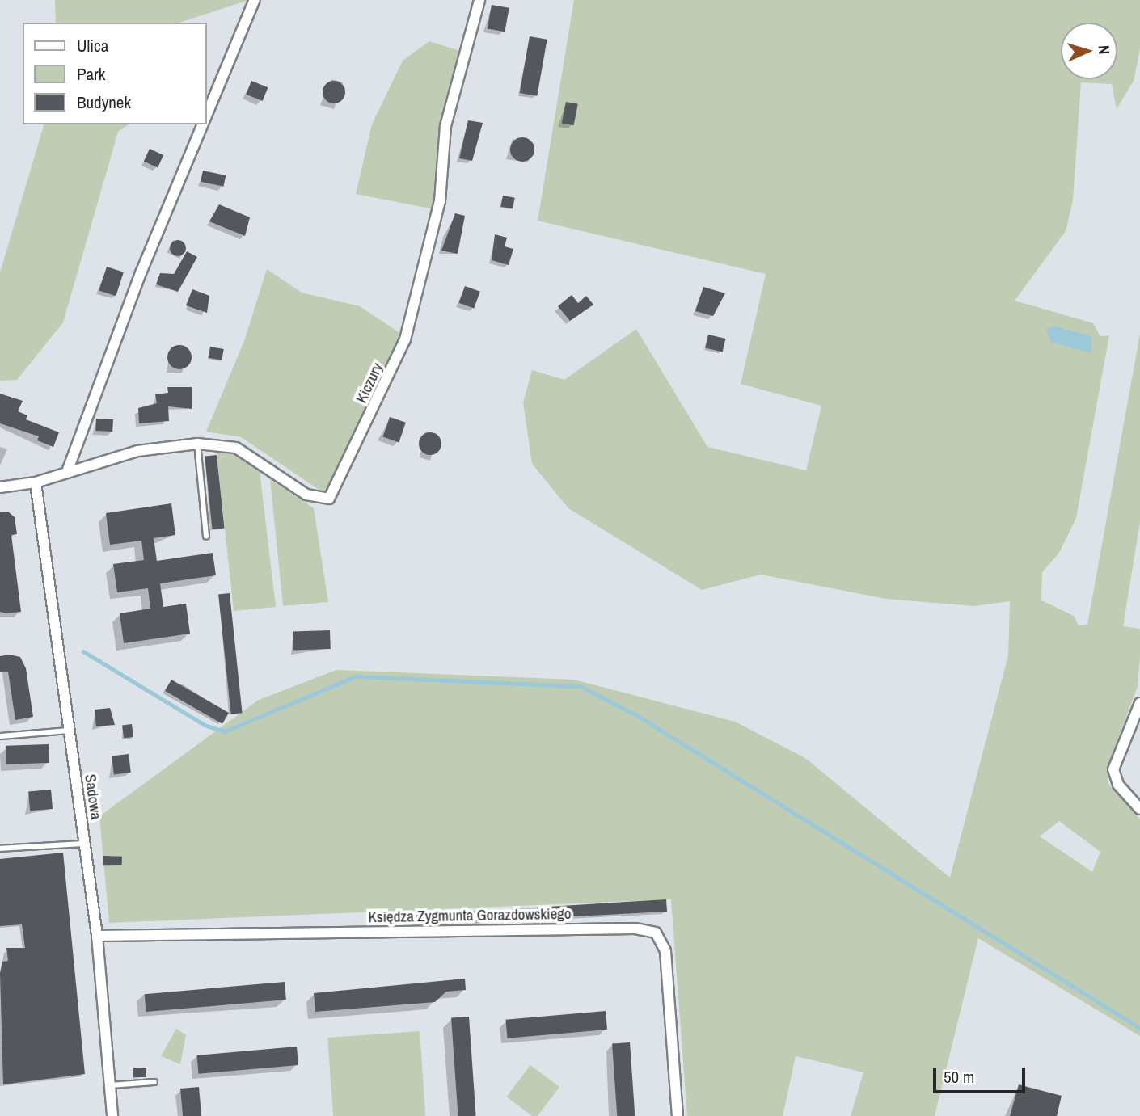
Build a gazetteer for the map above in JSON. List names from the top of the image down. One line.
{"streets":{"street":["Kiczury","Sadowa","Księdza Zygmunta Gorazdowskiego"]},"crossings":[["Kiczury","Sadowa"],["Sadowa","Księdza Zygmunta Gorazdowskiego"]],"legend":["Ulica","Park","Budynek"],"scale_bar":"50 m","north":"right"}
